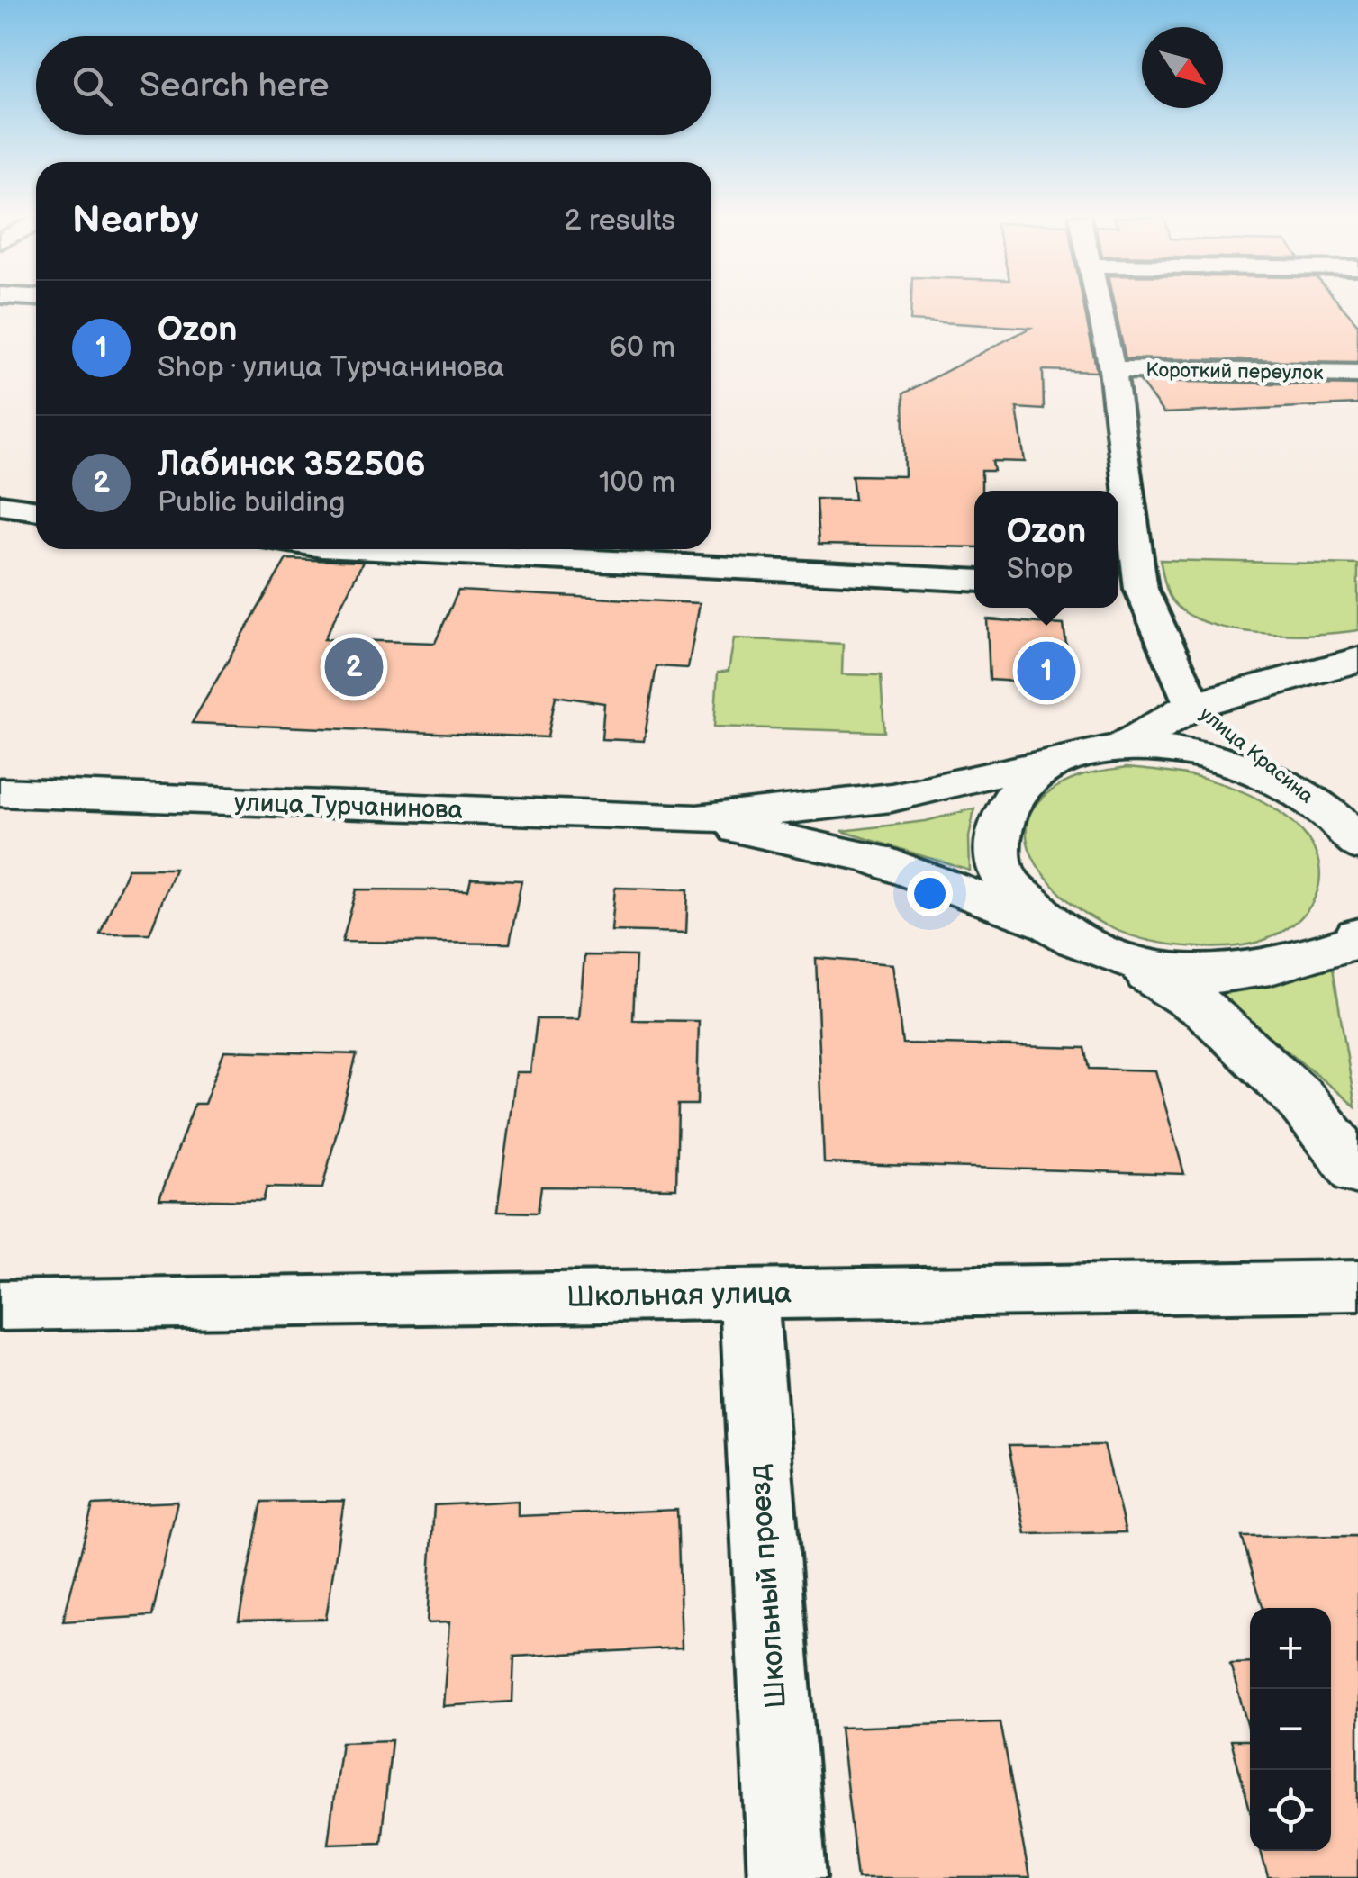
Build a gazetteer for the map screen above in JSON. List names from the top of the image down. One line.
{"streets":{"street":["Короткий переулок","улица Красина","улица Турчанинова","Школьная улица","Школьный проезд"]},"crossings":[["Короткий переулок","улица Красина"],["Школьная улица","Школьный проезд"]],"north":"bottom right","page":{"search":"Search here","heading":["Nearby","2 results"],"list":[{"mark":"1","name":"Ozon","note":"Shop · улица Турчанинова","value":"60 m"},{"mark":"2","name":"Лабинск 352506","note":"Public building","value":"100 m"}],"popup":["Ozon","Shop"],"pins":["2","1"],"map_buttons":["+","−"]}}
